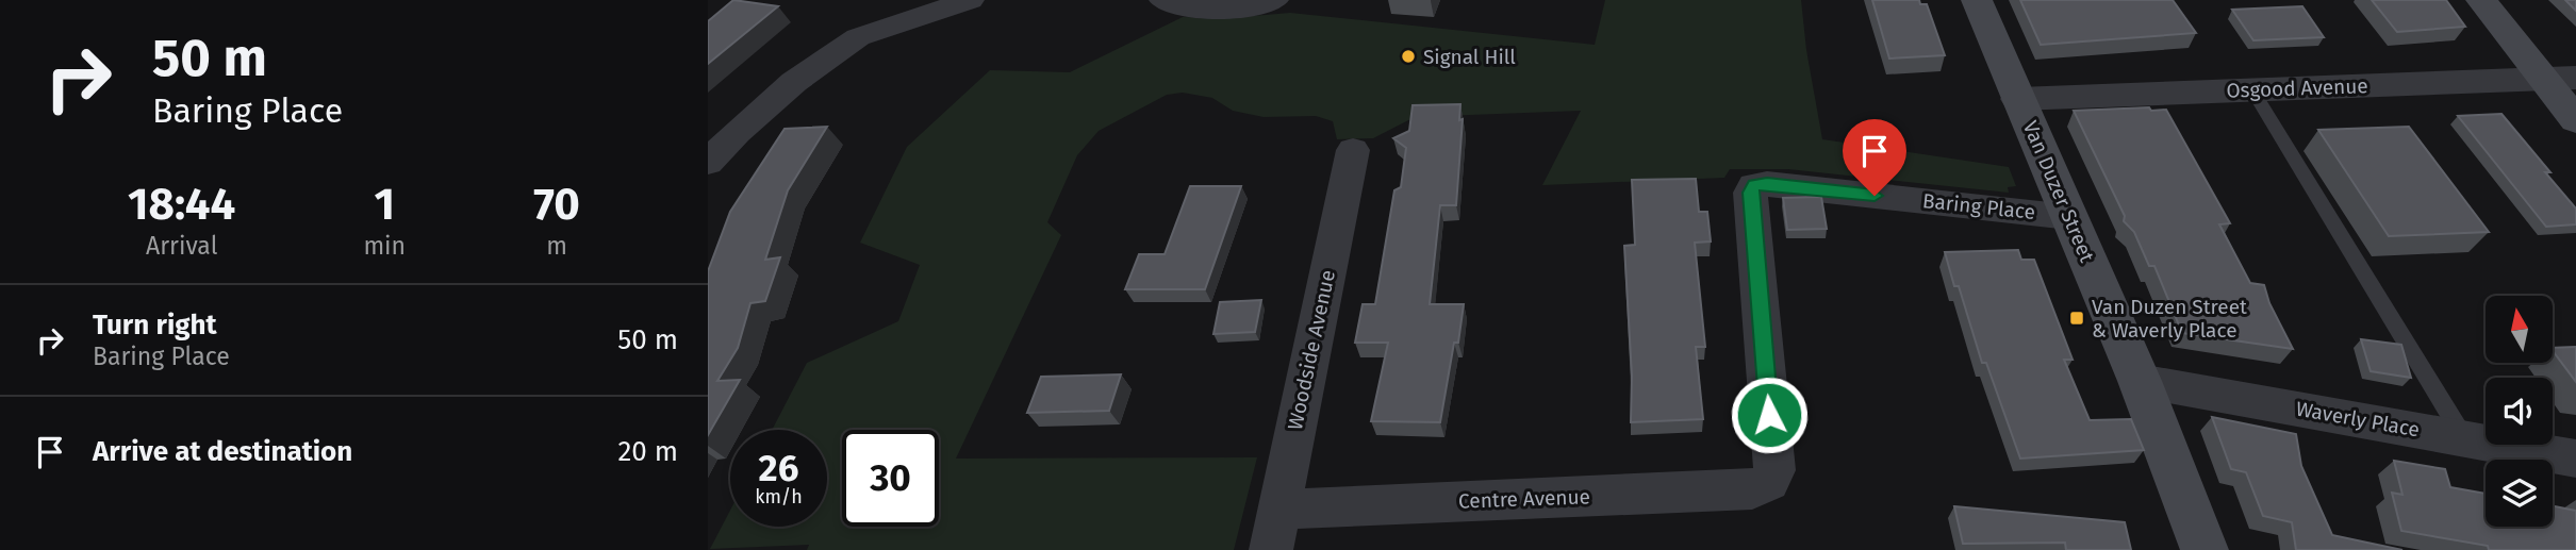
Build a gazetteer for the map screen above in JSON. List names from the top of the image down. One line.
{"streets":{"main road":["Van Duzer Street"],"street":["Osgood Avenue","Baring Place","Woodside Avenue","Waverly Place","Centre Avenue"]},"crossings":[["Osgood Avenue","Van Duzer Street"],["Van Duzer Street","Baring Place"],["Van Duzer Street","Waverly Place"],["Baring Place","Centre Avenue"],["Woodside Avenue","Centre Avenue"]],"places":{"other":["Signal Hill"],"transit":["Van Duzen Street & Waverly Place"]},"north":"top","page":{"turn":["50 m","Baring Place"],"eta":["18:44","Arrival","1","min","70","m"],"list":[{"name":"Turn right","note":"Baring Place","value":"50 m"},{"name":"Arrive at destination","value":"20 m"}],"speed":"26 km/h","limit":"30"}}
